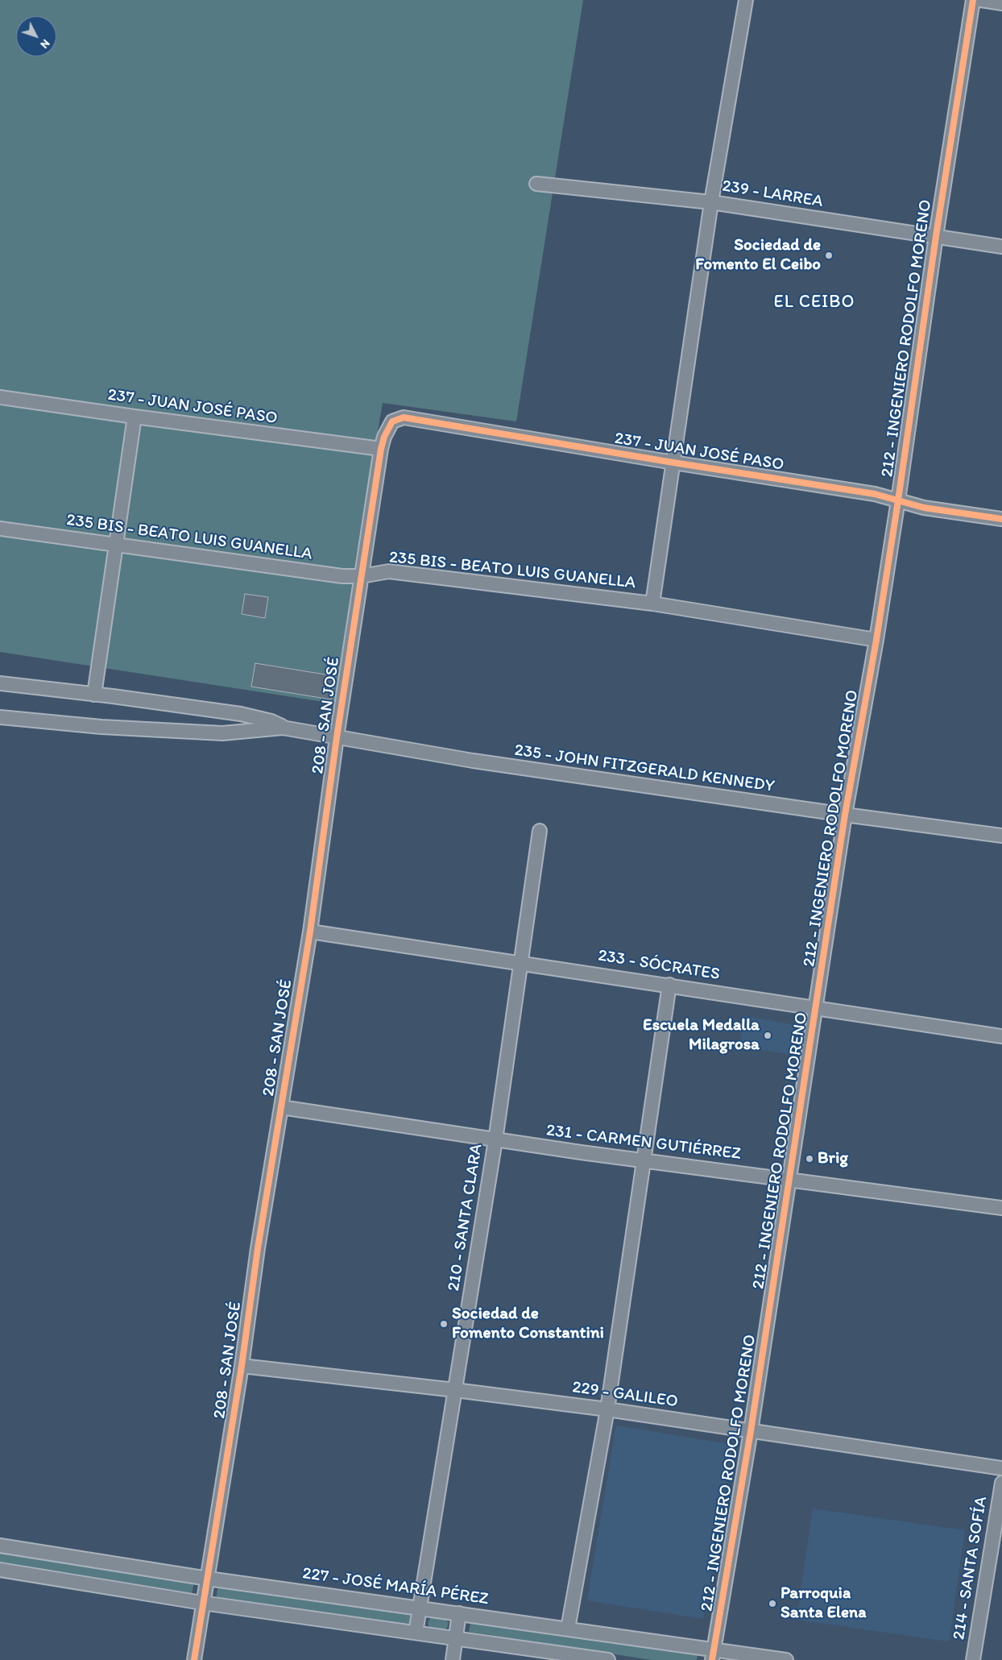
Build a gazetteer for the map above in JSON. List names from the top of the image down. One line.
{"streets":{"street":["239 - LARREA","212 - INGENIERO RODOLFO MORENO","237 - JUAN JOSÉ PASO","235 BIS - BEATO LUIS GUANELLA","208 - SAN JOSÉ","235 - JOHN FITZGERALD KENNEDY","233 - SÓCRATES","231 - CARMEN GUTIÉRREZ","210 - SANTA CLARA","229 - GALILEO","214 - SANTA SOFÍA","227 - JOSÉ MARÍA PÉREZ"]},"crossings":[["239 - LARREA","212 - INGENIERO RODOLFO MORENO"],["212 - INGENIERO RODOLFO MORENO","237 - JUAN JOSÉ PASO"],["212 - INGENIERO RODOLFO MORENO","235 BIS - BEATO LUIS GUANELLA"],["212 - INGENIERO RODOLFO MORENO","235 - JOHN FITZGERALD KENNEDY"],["212 - INGENIERO RODOLFO MORENO","233 - SÓCRATES"],["212 - INGENIERO RODOLFO MORENO","231 - CARMEN GUTIÉRREZ"],["212 - INGENIERO RODOLFO MORENO","229 - GALILEO"],["212 - INGENIERO RODOLFO MORENO","227 - JOSÉ MARÍA PÉREZ"],["237 - JUAN JOSÉ PASO","208 - SAN JOSÉ"],["235 BIS - BEATO LUIS GUANELLA","208 - SAN JOSÉ"],["208 - SAN JOSÉ","235 - JOHN FITZGERALD KENNEDY"],["208 - SAN JOSÉ","233 - SÓCRATES"],["208 - SAN JOSÉ","231 - CARMEN GUTIÉRREZ"],["208 - SAN JOSÉ","229 - GALILEO"],["208 - SAN JOSÉ","227 - JOSÉ MARÍA PÉREZ"],["233 - SÓCRATES","210 - SANTA CLARA"],["231 - CARMEN GUTIÉRREZ","210 - SANTA CLARA"],["210 - SANTA CLARA","229 - GALILEO"],["210 - SANTA CLARA","227 - JOSÉ MARÍA PÉREZ"]],"districts":["EL CEIBO"],"places":["Sociedad de Fomento El Ceibo","Escuela Medalla Milagrosa","Brig","Sociedad de Fomento Constantini","Parroquia Santa Elena"],"north":"bottom right"}
